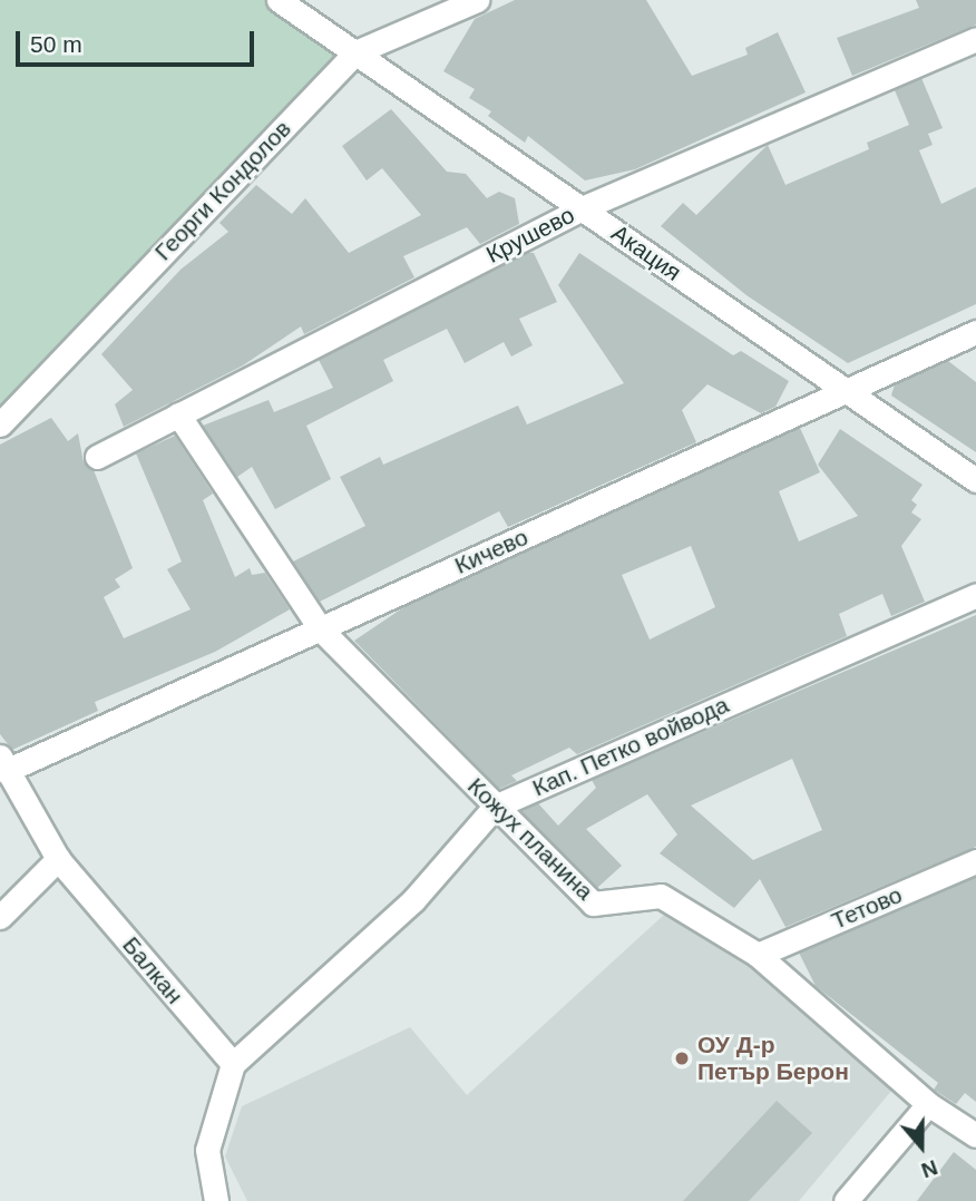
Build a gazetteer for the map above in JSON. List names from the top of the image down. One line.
{"streets":{"street":["Георги Кондолов","Крушево","Акация","Кичево","Кап. Петко войвода","Кожух планина","Тетово","Балкан"]},"crossings":[["Георги Кондолов","Акация"],["Крушево","Акация"],["Крушево","Кожух планина"],["Акация","Кичево"],["Кичево","Кожух планина"],["Кичево","Балкан"],["Кап. Петко войвода","Кожух планина"],["Кап. Петко войвода","Балкан"],["Кожух планина","Тетово"]],"places":["ОУ Д-р Петър Берон"],"scale_bar":"50 m","north":"bottom"}
